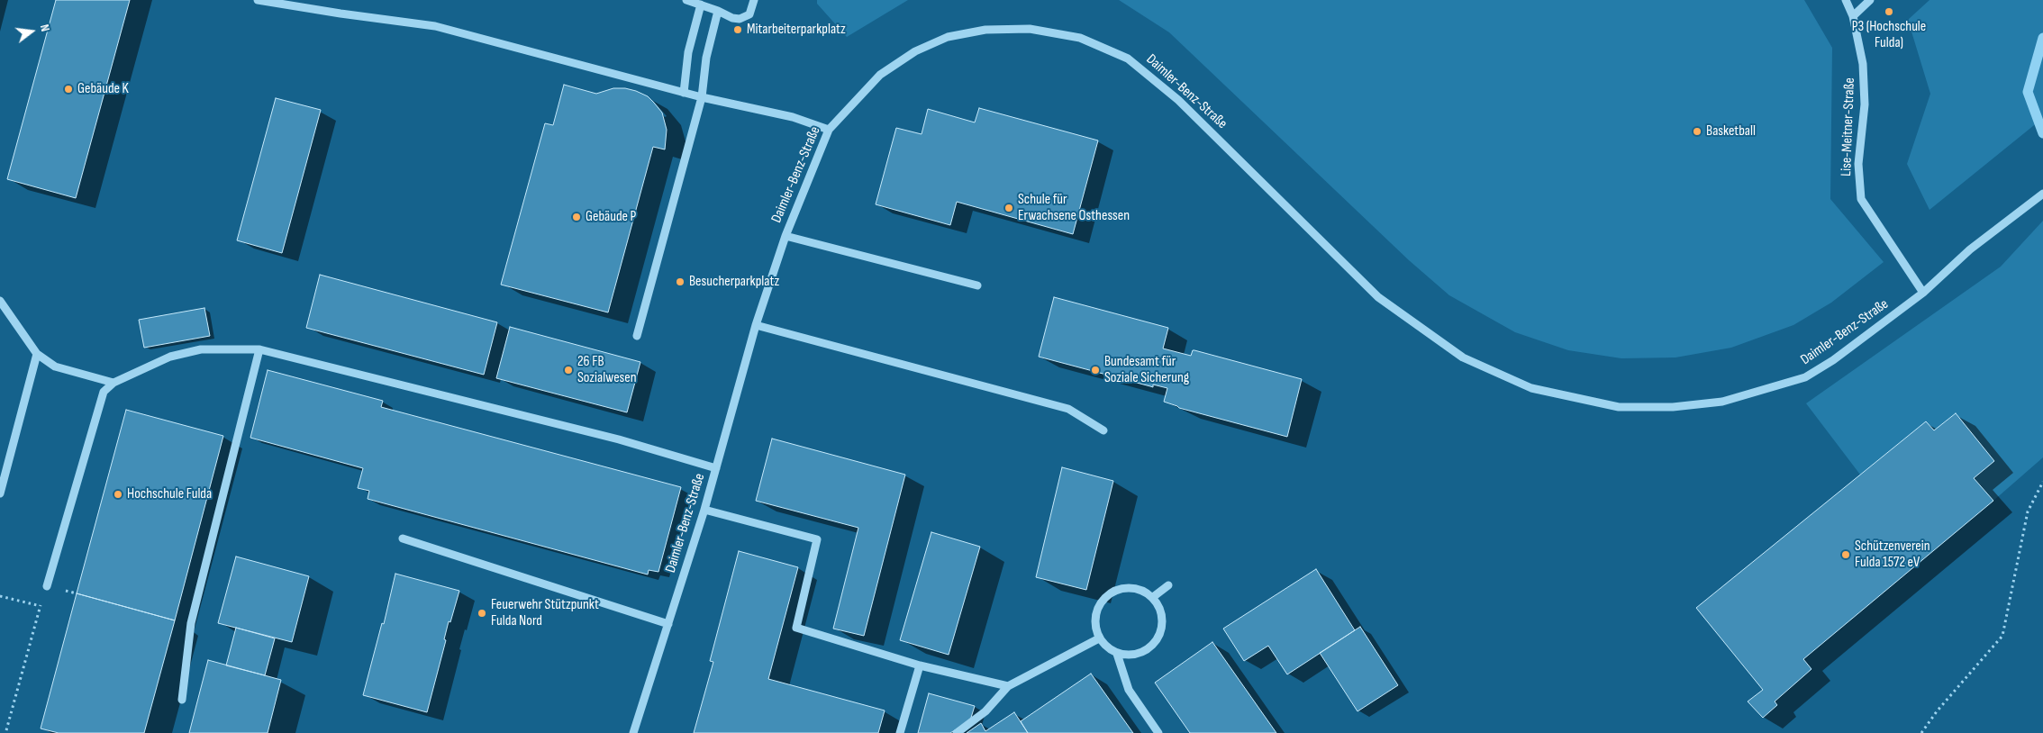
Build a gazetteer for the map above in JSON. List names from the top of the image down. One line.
{"streets":{"street":["Daimler-Benz-Straße","Lise-Meitner-Straße"]},"crossings":[["Daimler-Benz-Straße","Lise-Meitner-Straße"]],"places":["P3 (Hochschule Fulda)","Mitarbeiterparkplatz","Gebäude K","Basketball","Schule für Erwachsene Osthessen","Gebäude P","Besucherparkplatz","26 FB Sozialwesen","Bundesamt für Soziale Sicherung","Hochschule Fulda","Schützenverein Fulda 1572 eV","Feuerwehr Stützpunkt Fulda Nord"],"north":"right"}
